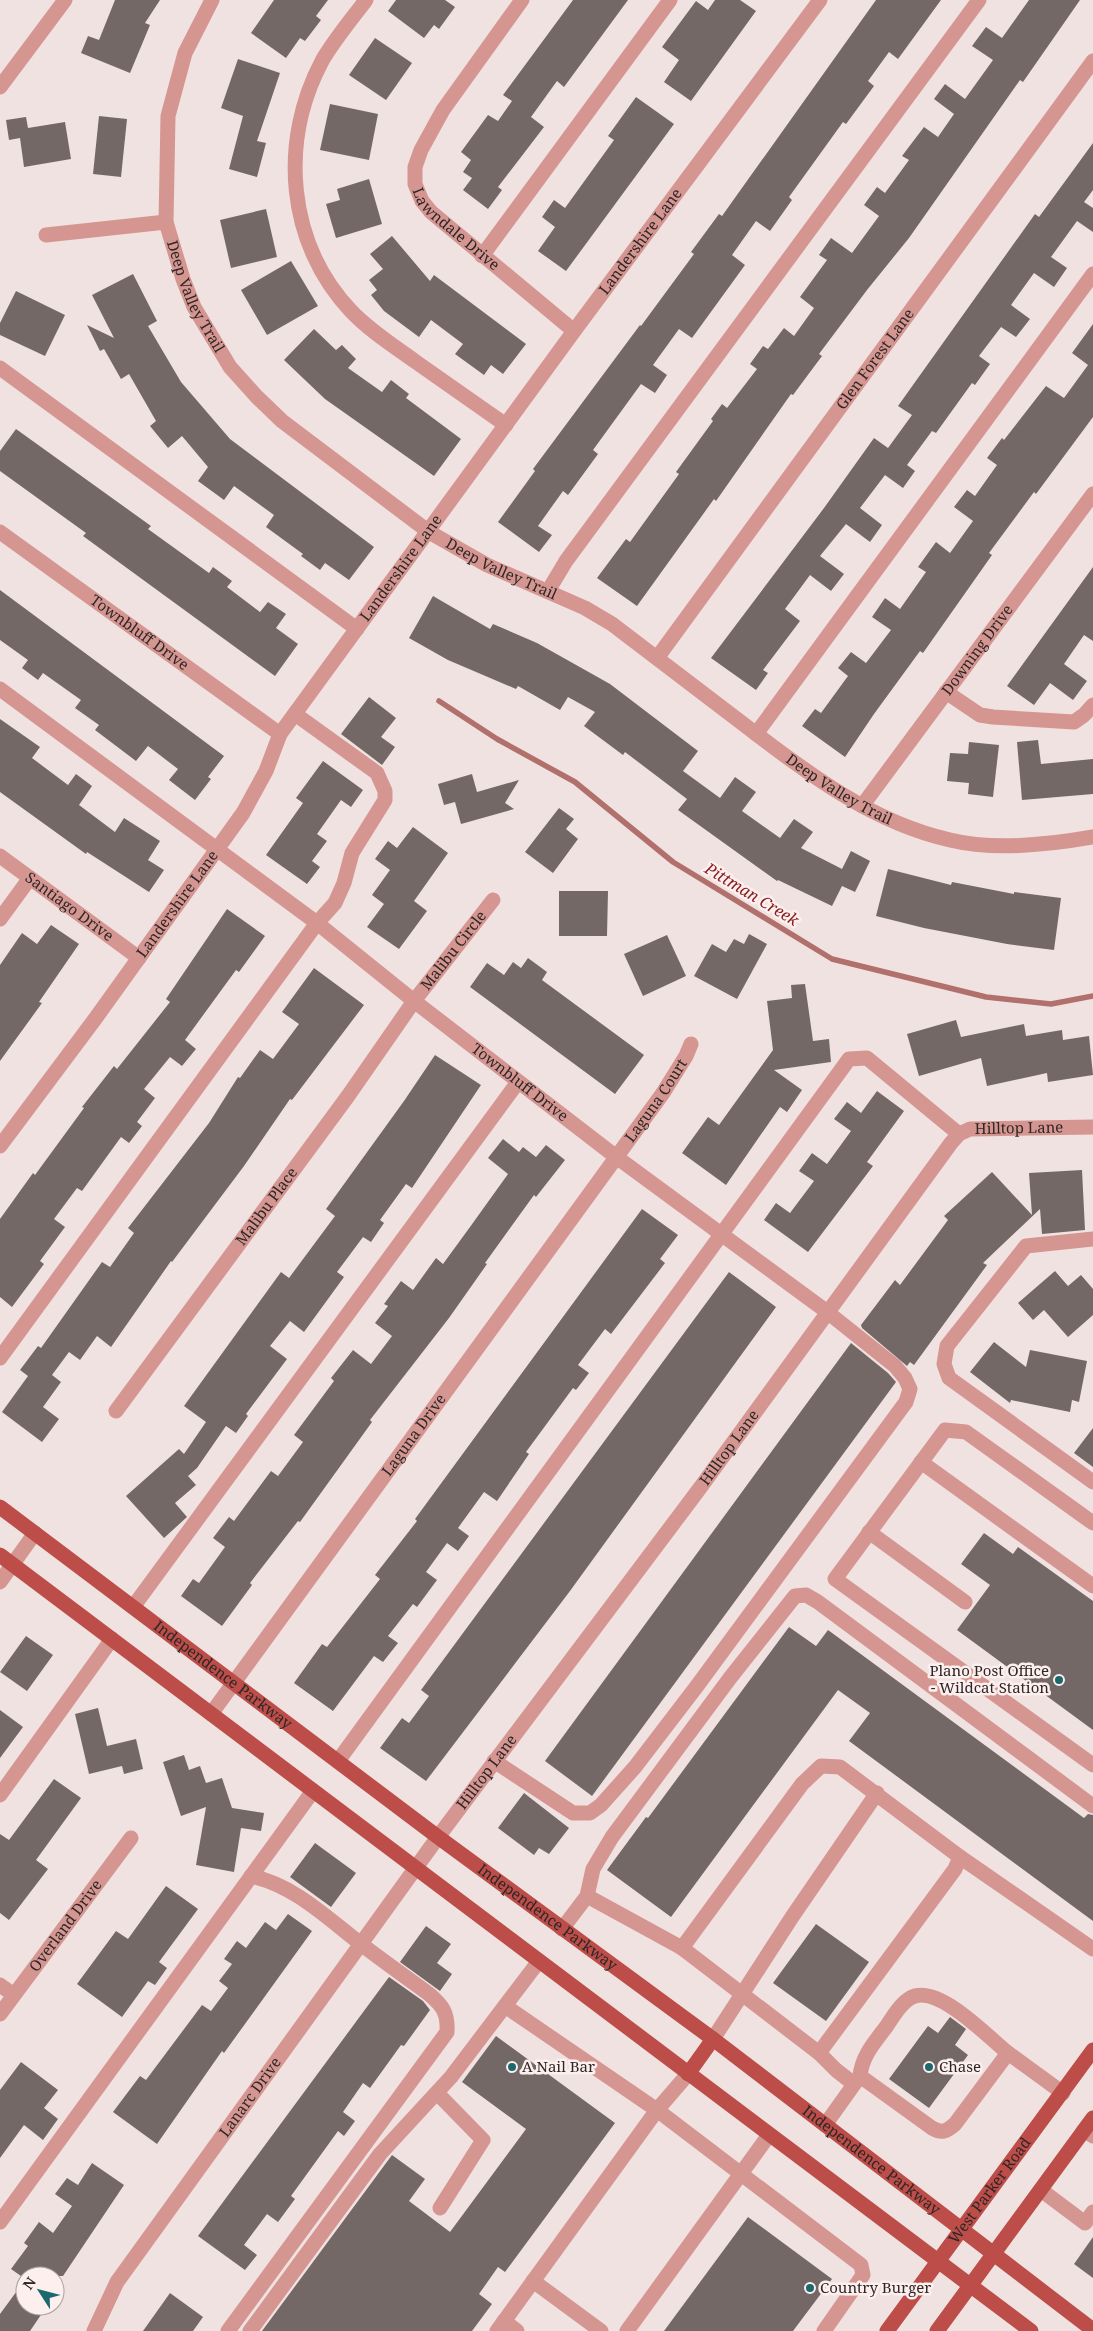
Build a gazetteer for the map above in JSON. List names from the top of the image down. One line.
{"streets":{"main road":["Independence Parkway","West Parker Road"],"street":["Lawndale Drive","Landershire Lane","Deep Valley Trail","Glen Forest Lane","Townbluff Drive","Downing Drive","Santiago Drive","Malibu Circle","Laguna Court","Hilltop Lane","Malibu Place","Laguna Drive","Overland Drive","Lanarc Drive"]},"crossings":[["Lawndale Drive","Landershire Lane"],["Landershire Lane","Deep Valley Trail"],["Landershire Lane","Townbluff Drive"],["Landershire Lane","Santiago Drive"],["Deep Valley Trail","Glen Forest Lane"],["Deep Valley Trail","Downing Drive"],["Townbluff Drive","Malibu Circle"],["Townbluff Drive","Laguna Court"],["Townbluff Drive","Hilltop Lane"],["Townbluff Drive","Malibu Place"],["Townbluff Drive","Laguna Drive"],["Malibu Circle","Malibu Place"],["Laguna Court","Laguna Drive"],["Hilltop Lane","Independence Parkway"],["Hilltop Lane","Lanarc Drive"],["Laguna Drive","Independence Parkway"],["Independence Parkway","West Parker Road"]],"water":["Pittman Creek"],"places":["Plano Post Office - Wildcat Station","A Nail Bar","Chase","Country Burger"],"north":"top left"}
